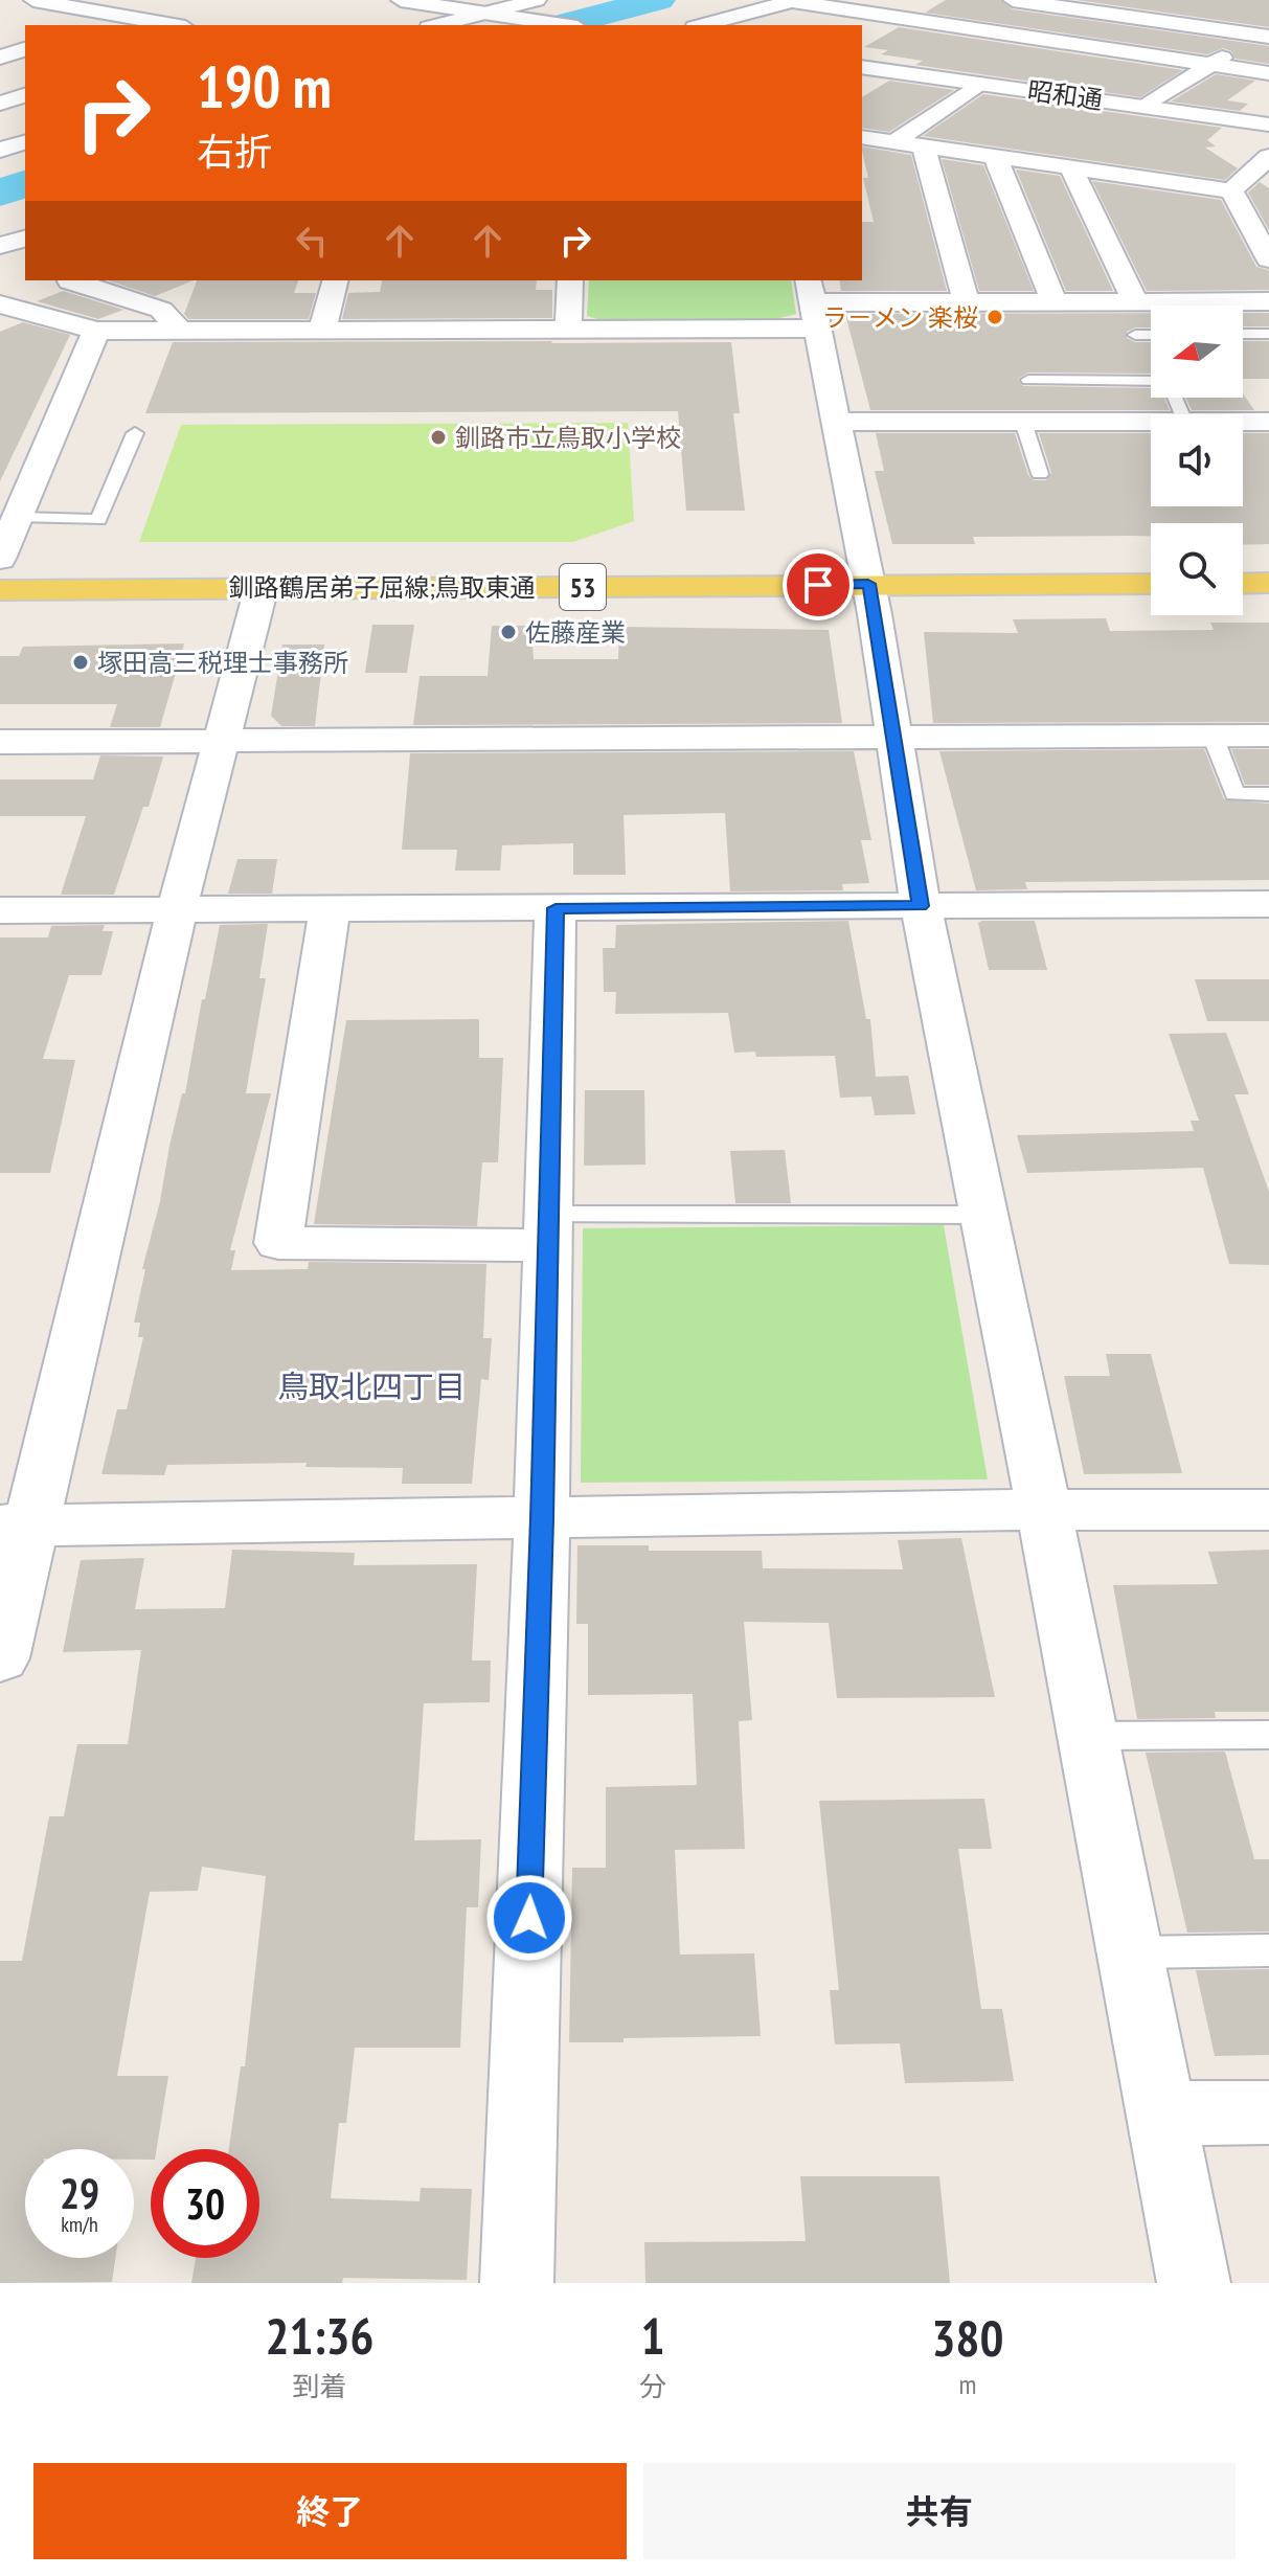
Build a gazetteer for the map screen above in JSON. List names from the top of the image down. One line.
{"streets":{"main road":["釧路鶴居弟子屈線;鳥取東通","53"],"street":["昭和通"]},"districts":["鳥取北四丁目"],"places":["ラ－メン 楽桜","釧路市立鳥取小学校","佐藤産業","塚田高三税理士事務所"],"north":"left","page":{"turn":["190 m","右折"],"speed":"29 km/h","limit":"30","eta":["21:36","到着","1","分","380","m"],"buttons":["終了","共有"]}}
